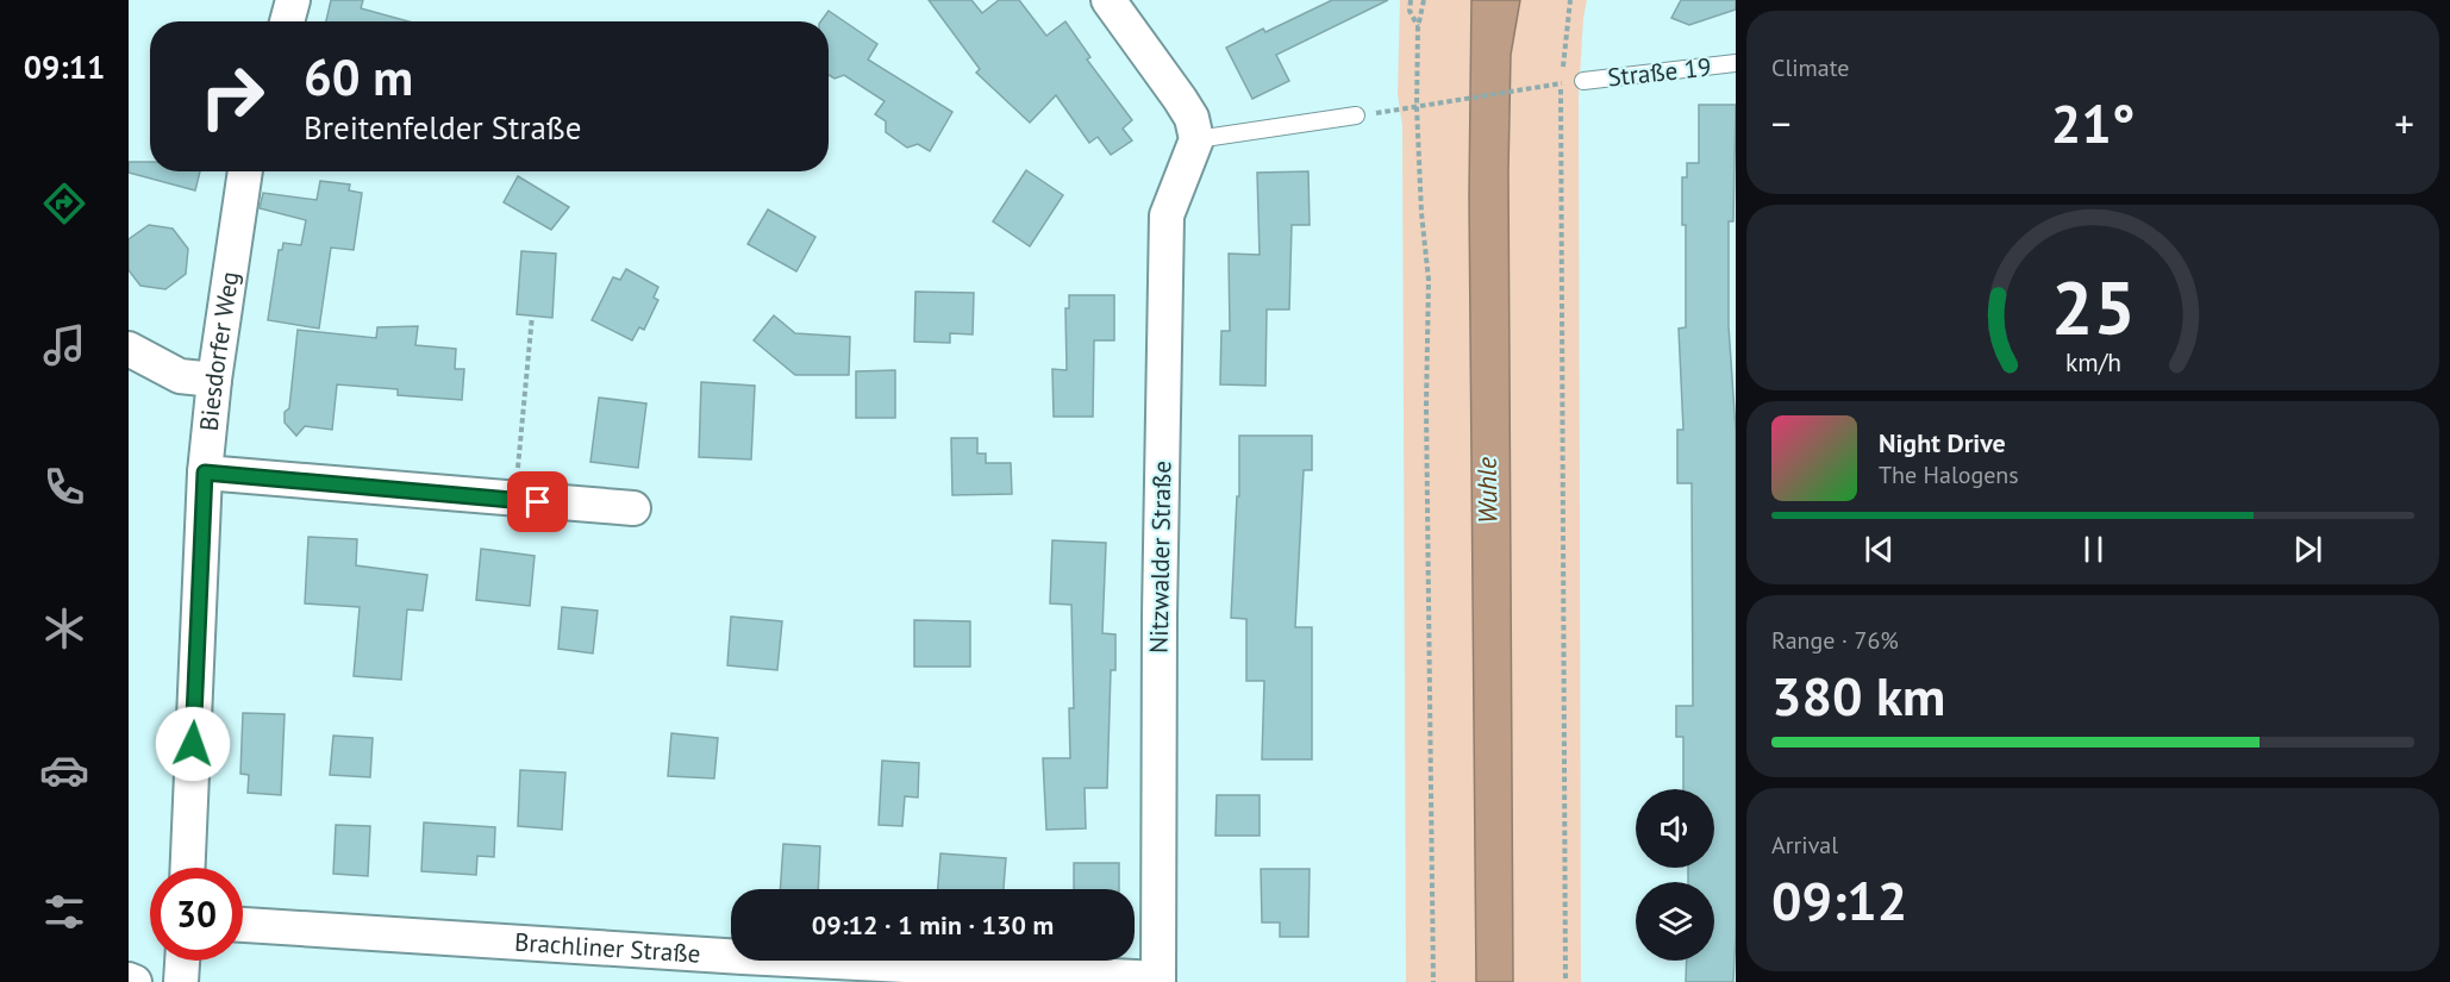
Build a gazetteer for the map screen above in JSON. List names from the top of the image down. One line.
{"streets":{"street":["Biesdorfer Weg","Nitzwalder Straße","Brachliner Straße"],"lane":["Straße 19"]},"crossings":[["Nitzwalder Straße","Brachliner Straße"]],"water":["Wuhle"],"page":{"tabs":"09:11","tile":["Climate",["Range · 76%","380 km"],["Arrival","09:12"]],"turn":["60 m","Breitenfelder Straße"],"heat":["−","21°","+"],"song":["Night Drive","The Halogens"],"limit":"30","trip":"09:12 · 1 min · 130 m","gauge":["25","km/h"]}}
